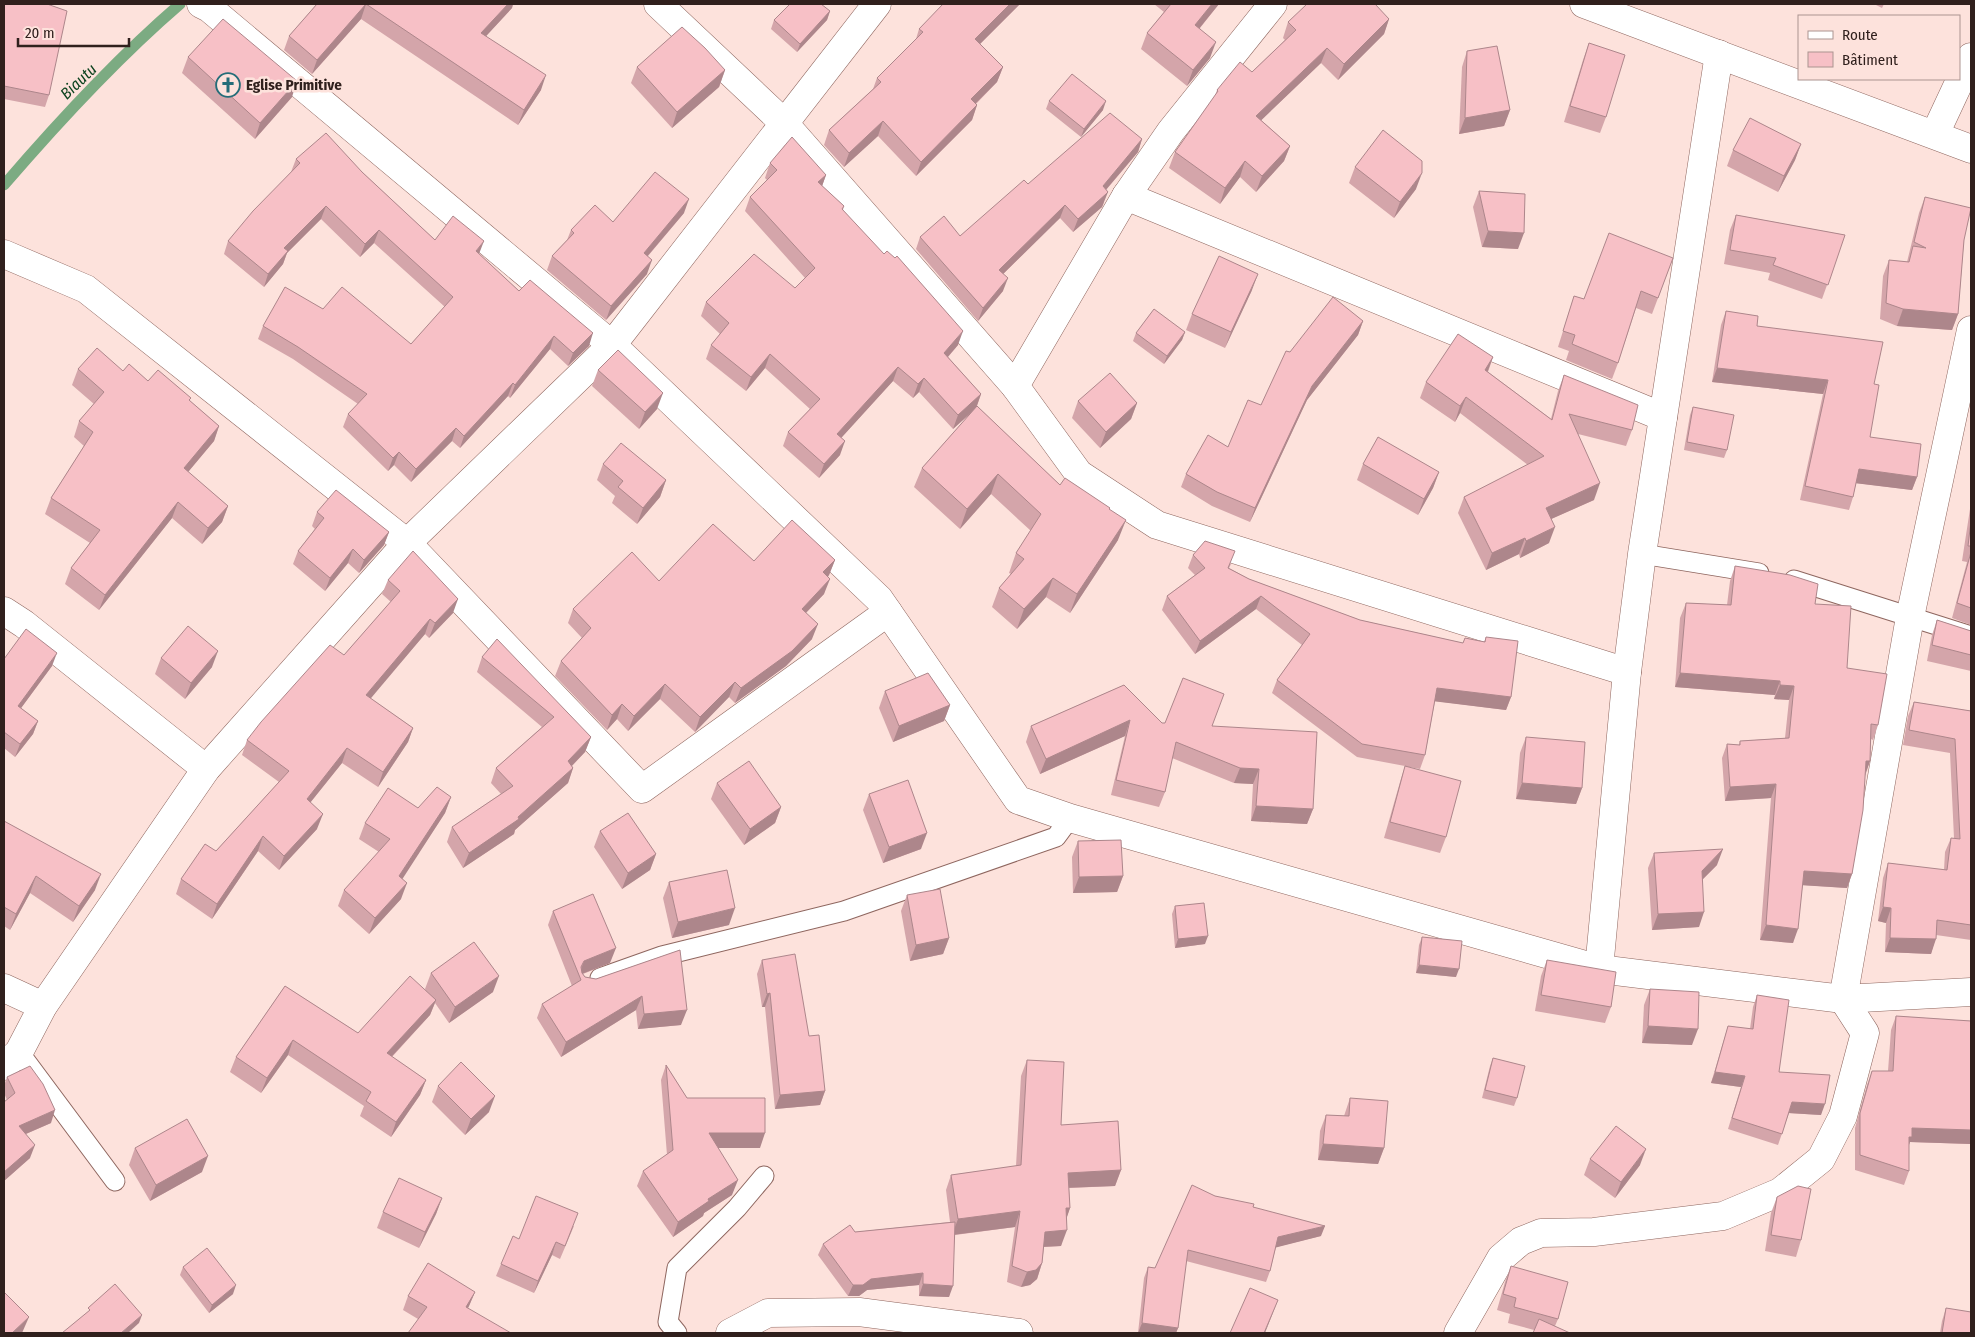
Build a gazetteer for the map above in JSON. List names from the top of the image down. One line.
{"water":["Biautu"],"places":{"church":["Eglise Primitive"]},"legend":["Route","Bâtiment"],"scale_bar":"20 m"}
